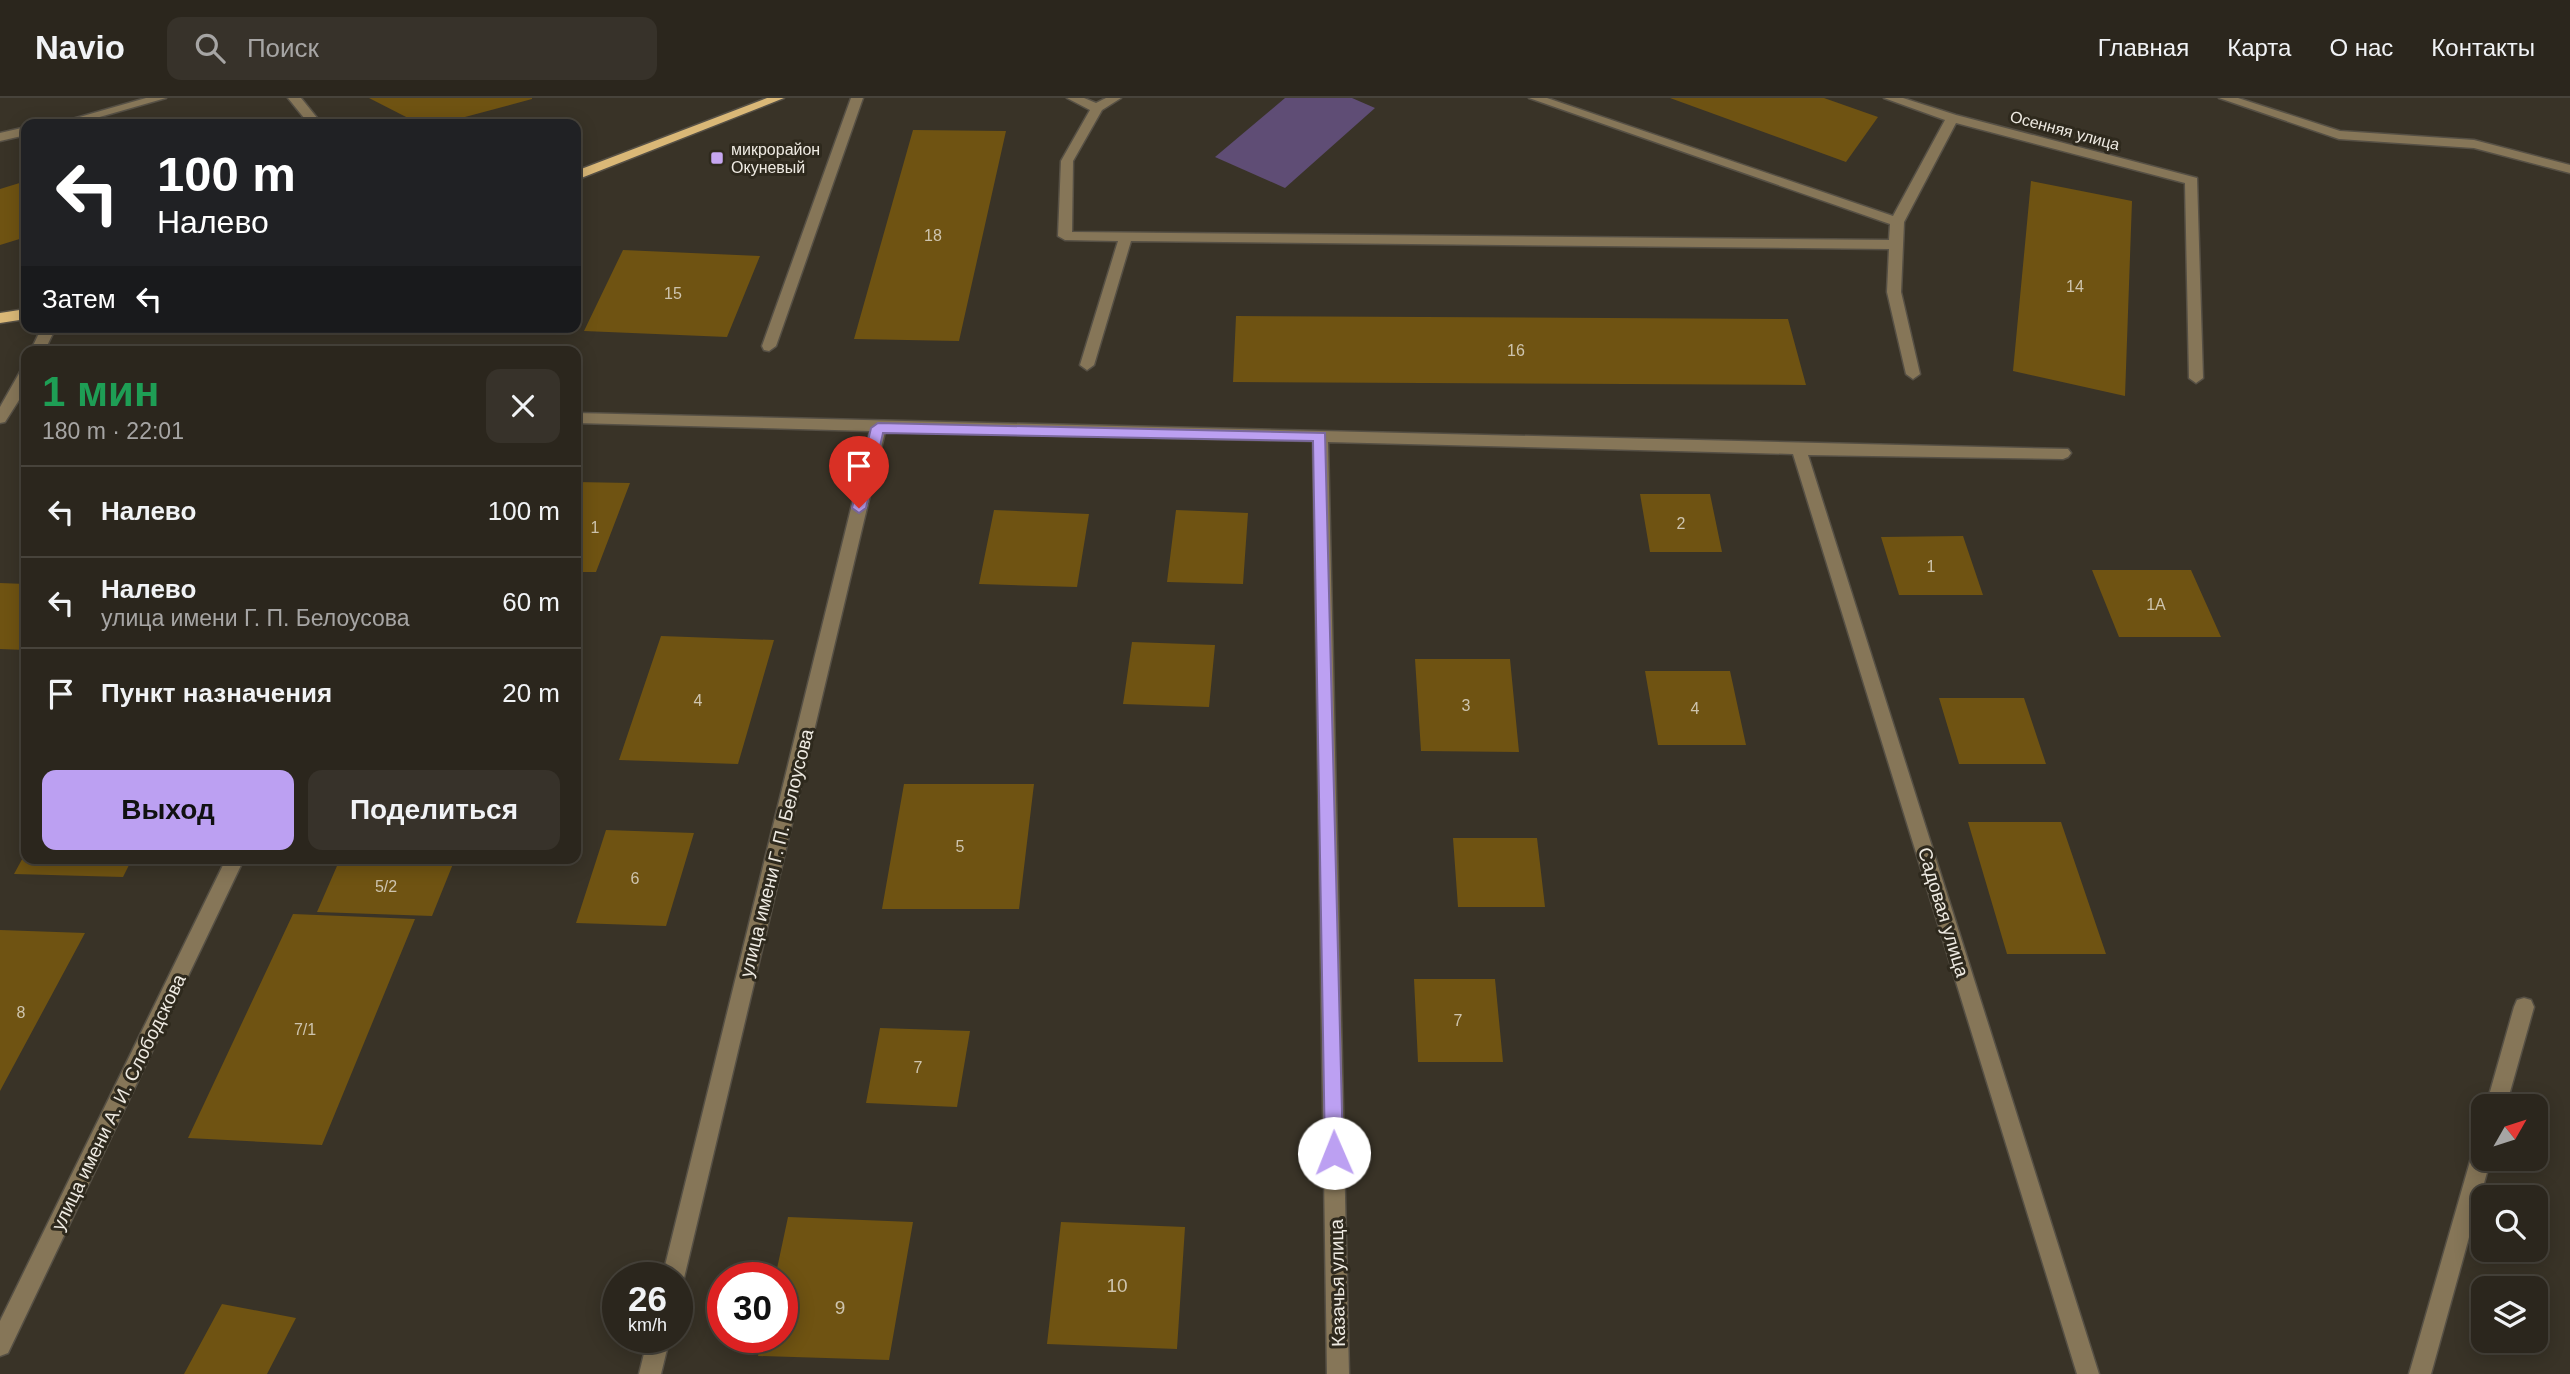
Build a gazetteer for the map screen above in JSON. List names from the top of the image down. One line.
{"streets":{"street":["Осенняя улица","улица имени Г. П. Белоусова","Садовая улица","улица имени А. И. Слободскова","Казачья улица"]},"places":{"transit":["микрорайон Окуневый"]},"house_numbers":["18","14","15","16","2","1","1","1А","4","3","4","5","6","5/2","8","7","7/1","7","10","9"],"north":"top right","page":{"header":"Navio","search":"Поиск","nav":["Главная","Карта","О нас","Контакты"],"turn":["100 m","Налево"],"then":"Затем","heading":["1 мин","180 m · 22:01"],"list":[{"name":"Налево","value":"100 m"},{"name":"Налево","note":"улица имени Г. П. Белоусова","value":"60 m"},{"name":"Пункт назначения","value":"20 m"}],"buttons":["Выход","Поделиться"],"speed":"26 km/h","limit":"30"}}
